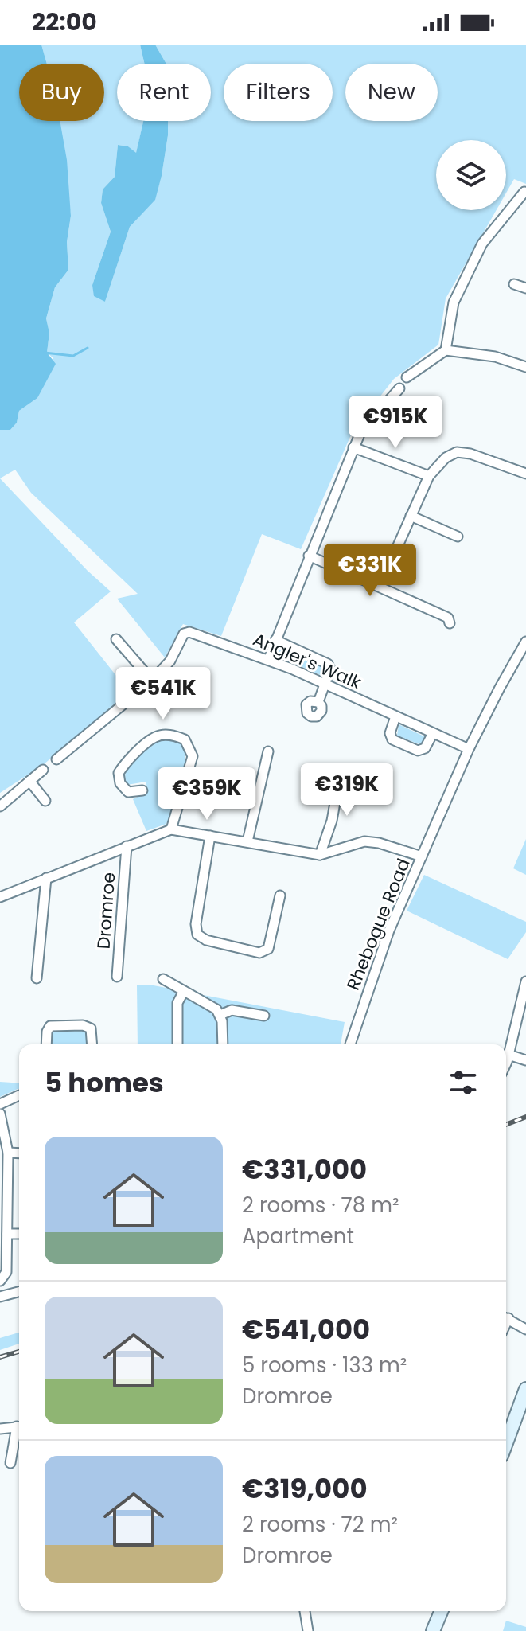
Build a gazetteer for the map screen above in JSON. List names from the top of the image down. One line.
{"streets":{"street":["Angler's Walk","Dromroe","Rhebogue Road"]},"crossings":[["Angler's Walk","Rhebogue Road"],["Dromroe","Rhebogue Road"]],"page":{"status":"22:00","chip":["Buy","Rent","Filters","New"],"price":["€915K","€331K","€541K","€319K","€359K"],"heading":"5 homes","list":[{"name":"€331,000","note":"2 rooms · 78 m² · Apartment"},{"name":"€541,000","note":"5 rooms · 133 m² · Dromroe"},{"name":"€319,000","note":"2 rooms · 72 m² · Dromroe"}]}}
